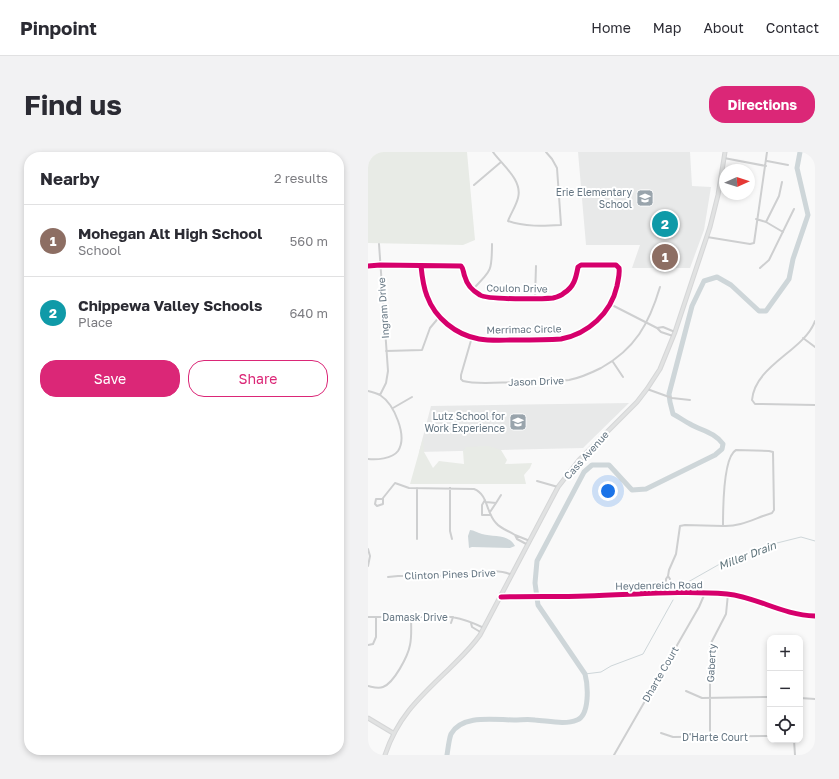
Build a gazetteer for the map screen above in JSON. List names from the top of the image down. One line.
{"streets":{"main road":["Cass Avenue","Heydenreich Road"],"street":["Coulon Drive","Ingram Drive","Merrimac Circle","Jason Drive","Clinton Pines Drive","Damask Drive","Gaberty","Dharte Court","D'Harte Court"]},"crossings":[["Coulon Drive","Ingram Drive"],["Coulon Drive","Merrimac Circle"],["Merrimac Circle","Jason Drive"],["Cass Avenue","Clinton Pines Drive"],["Cass Avenue","Heydenreich Road"],["Cass Avenue","Damask Drive"],["Heydenreich Road","Gaberty"],["Heydenreich Road","Dharte Court"],["Gaberty","D'Harte Court"]],"water":["Miller Drain"],"places":{"school or university":["Erie Elementary School","Lutz School for Work Experience"]},"north":"right","page":{"header":"Pinpoint","nav":["Home","Map","About","Contact"],"buttons":["Directions",["Save","Share"]],"title":"Find us","heading":["Nearby","2 results"],"list":[{"mark":"1","name":"Mohegan Alt High School","note":"School","value":"560 m"},{"mark":"2","name":"Chippewa Valley Schools","note":"Place","value":"640 m"}],"pins":["2","1"],"map_buttons":["+","−"]}}
